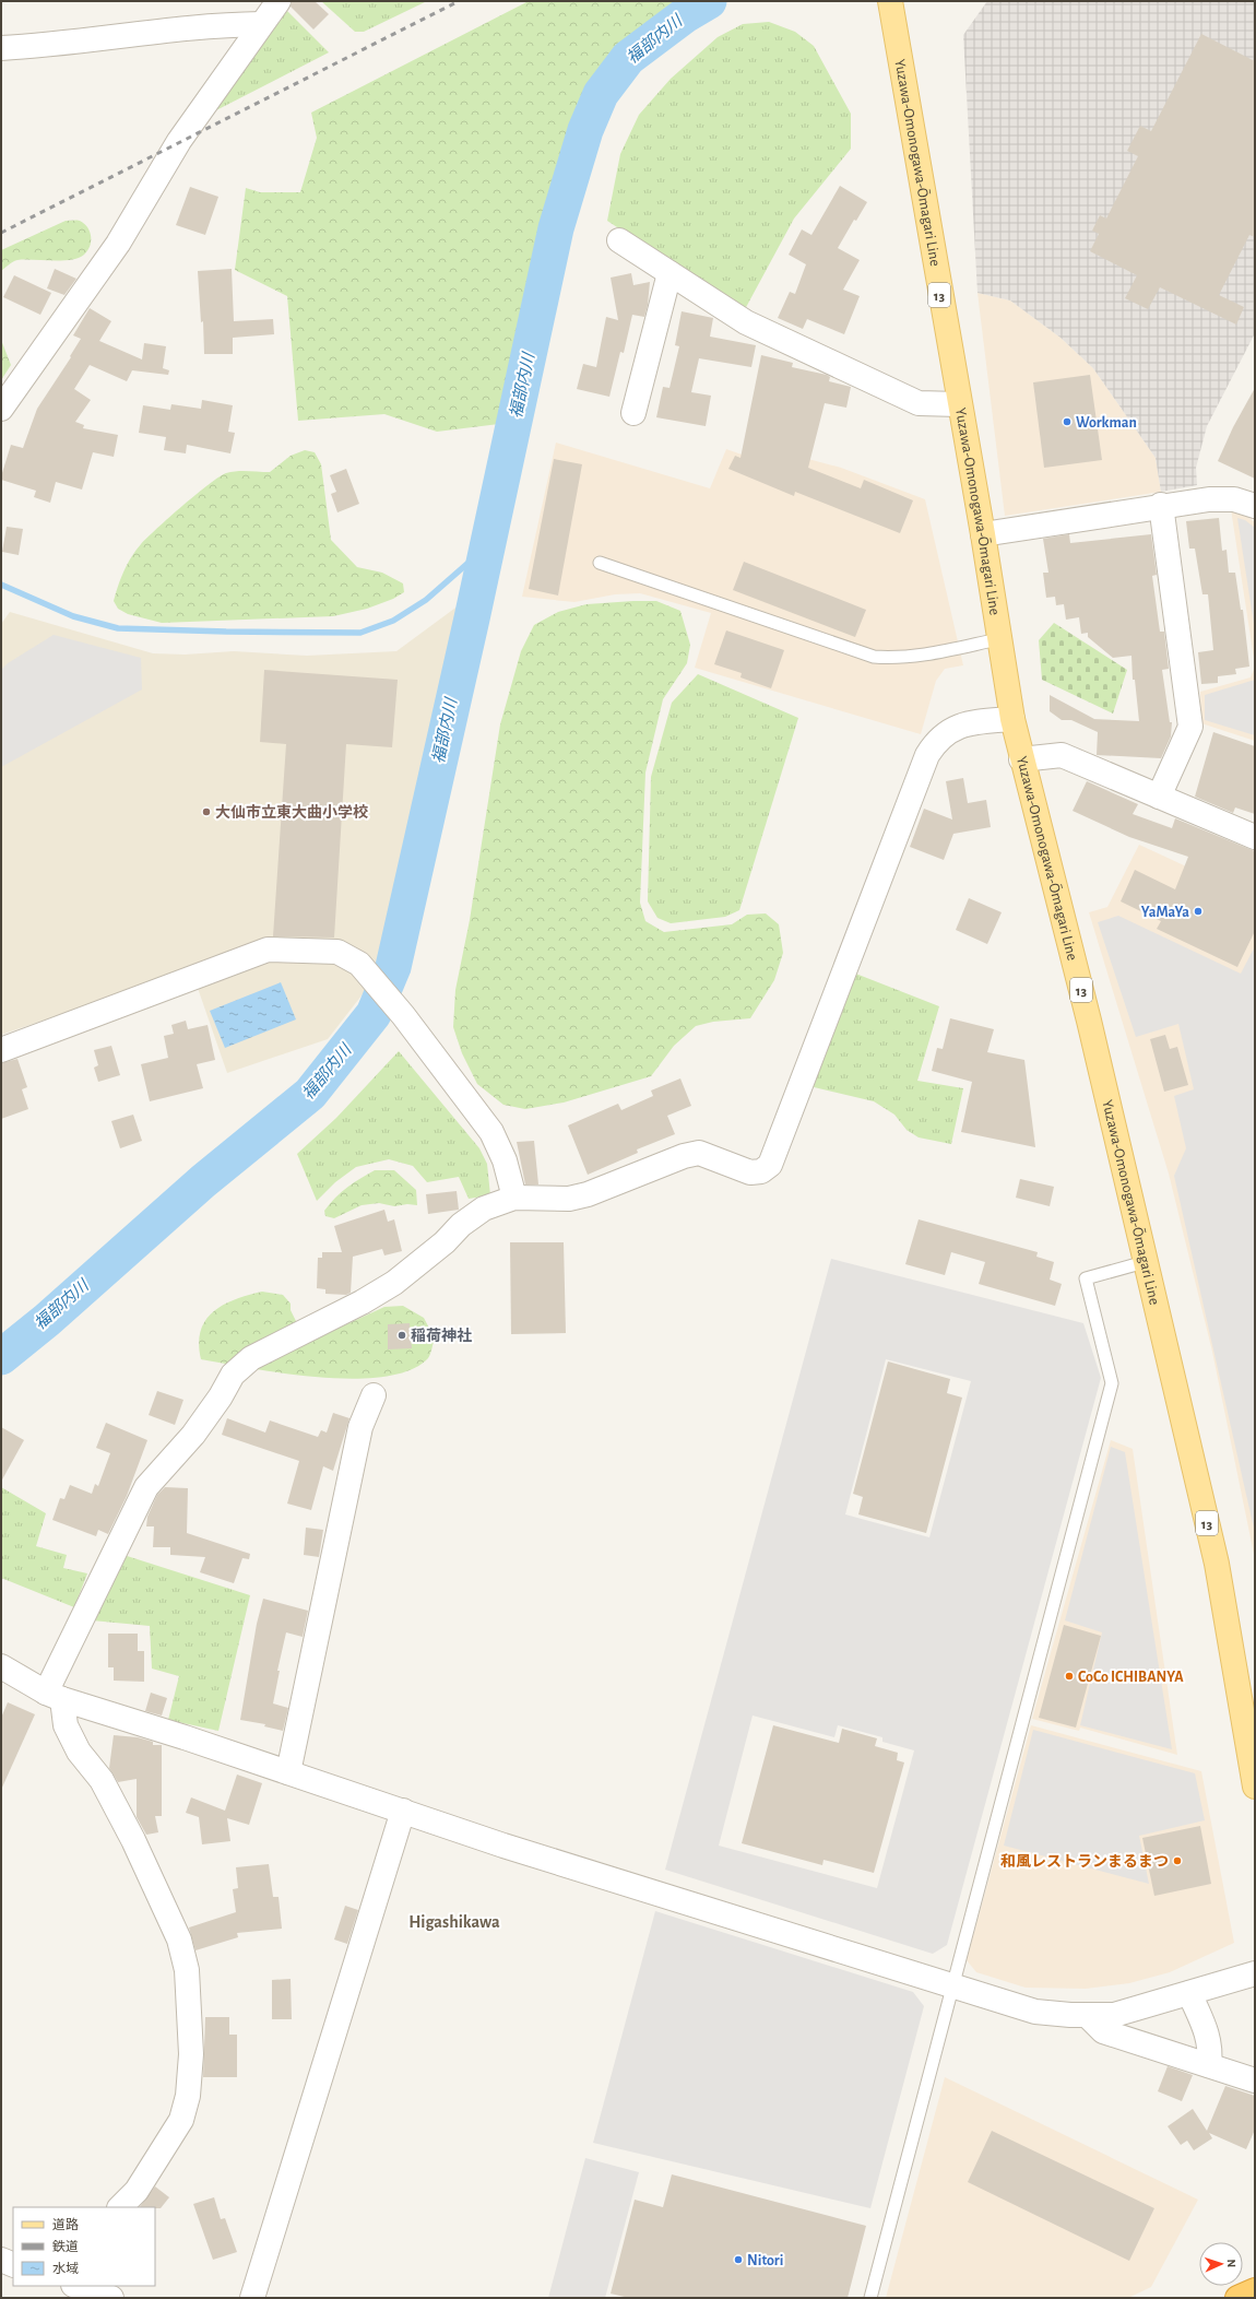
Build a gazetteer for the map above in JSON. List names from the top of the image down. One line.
{"streets":{"main road":["Yuzawa-Omonogawa-Ōmagari Line","13"]},"districts":["Higashikawa"],"water":["福部内川"],"places":["Workman","大仙市立東大曲小学校","YaMaYa","稲荷神社","CoCo ICHIBANYA","和風レストランまるまつ","Nitori"],"legend":["道路","鉄道","水域"],"north":"right"}
